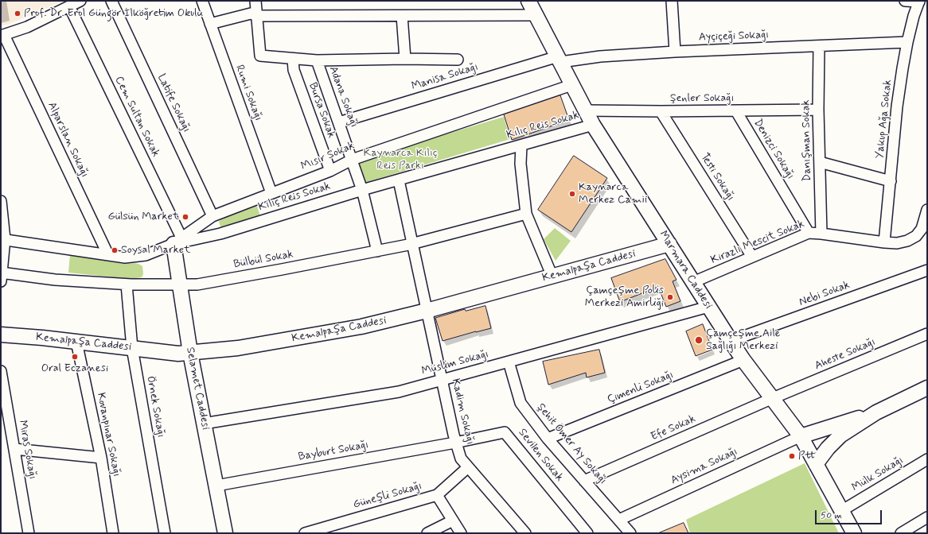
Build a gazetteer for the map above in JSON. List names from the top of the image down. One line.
{"streets":{"street":["Ayçiçeği Sokağı","Manisa Sokağı","Rumi Sokağı","Adana Sokağı","Şenler Sokağı","Latife Sokağı","Bursa Sokak","Cem Sultan Sokak","Yakup Ağa Sokak","Kılıç Reis Sokak","Alparslan Sokağı","Danışman Sokak","Denizci Sokağı","Mısır Sokak","Testi Sokağı","Kirazlı Mescit Sokak","Bülbül Sokak","Kemalpaşa Caddesi","Marmara Caddesi","Nebi Sokak","Aheste Sokağı","Müslim Sokağı","Çimenli Sokağı","Selamet Caddesi","Örnek Sokağı","Kadim Sokağı","Efe Sokak","Kovanpınar Sokağı","Şehit Ömer Ay Sokağı","Miras Sokağı","Bayburt Sokağı","Sevilen Sokak","Aysima Sokağı","Mülk Sokağı","Güneşli Sokağı"]},"crossings":[["Ayçiçeği Sokağı","Manisa Sokağı"],["Ayçiçeği Sokağı","Yakup Ağa Sokak"],["Ayçiçeği Sokağı","Danışman Sokak"],["Ayçiçeği Sokağı","Marmara Caddesi"],["Manisa Sokağı","Adana Sokağı"],["Manisa Sokağı","Marmara Caddesi"],["Rumi Sokağı","Mısır Sokak"],["Adana Sokağı","Kılıç Reis Sokak"],["Adana Sokağı","Mısır Sokak"],["Adana Sokağı","Bülbül Sokak"],["Şenler Sokağı","Danışman Sokak"],["Şenler Sokağı","Denizci Sokağı"],["Şenler Sokağı","Testi Sokağı"],["Şenler Sokağı","Marmara Caddesi"],["Latife Sokağı","Mısır Sokak"],["Bursa Sokak","Mısır Sokak"],["Cem Sultan Sokak","Kılıç Reis Sokak"],["Cem Sultan Sokak","Mısır Sokak"],["Cem Sultan Sokak","Selamet Caddesi"],["Yakup Ağa Sokak","Kirazlı Mescit Sokak"],["Kılıç Reis Sokak","Alparslan Sokağı"],["Kılıç Reis Sokak","Mısır Sokak"],["Kılıç Reis Sokak","Marmara Caddesi"],["Kılıç Reis Sokak","Selamet Caddesi"],["Kılıç Reis Sokak","Kadim Sokağı"],["Danışman Sokak","Kirazlı Mescit Sokak"],["Denizci Sokağı","Kirazlı Mescit Sokak"],["Mısır Sokak","Marmara Caddesi"],["Mısır Sokak","Selamet Caddesi"],["Testi Sokağı","Kirazlı Mescit Sokak"],["Kirazlı Mescit Sokak","Marmara Caddesi"],["Bülbül Sokak","Selamet Caddesi"],["Bülbül Sokak","Örnek Sokağı"],["Bülbül Sokak","Kadim Sokağı"],["Kemalpaşa Caddesi","Marmara Caddesi"],["Kemalpaşa Caddesi","Selamet Caddesi"],["Kemalpaşa Caddesi","Örnek Sokağı"],["Kemalpaşa Caddesi","Kadim Sokağı"],["Kemalpaşa Caddesi","Kovanpınar Sokağı"],["Marmara Caddesi","Nebi Sokak"],["Marmara Caddesi","Aheste Sokağı"],["Marmara Caddesi","Müslim Sokağı"],["Marmara Caddesi","Çimenli Sokağı"],["Marmara Caddesi","Efe Sokak"],["Marmara Caddesi","Aysima Sokağı"],["Marmara Caddesi","Mülk Sokağı"],["Aheste Sokağı","Efe Sokak"],["Müslim Sokağı","Selamet Caddesi"],["Müslim Sokağı","Kadim Sokağı"],["Müslim Sokağı","Şehit Ömer Ay Sokağı"],["Çimenli Sokağı","Şehit Ömer Ay Sokağı"],["Selamet Caddesi","Bayburt Sokağı"],["Kadim Sokağı","Bayburt Sokağı"],["Kadim Sokağı","Sevilen Sokak"],["Kadim Sokağı","Güneşli Sokağı"],["Efe Sokak","Şehit Ömer Ay Sokağı"],["Şehit Ömer Ay Sokağı","Aysima Sokağı"],["Bayburt Sokağı","Sevilen Sokak"]],"parks":["Kaynarca Kılıç Reis Parkı"],"places":["Prof. Dr. Erol Güngör İlköğretim Okulu","Kaynarca Merkez Camii","Gülsün Market","Soysal Market","Çamçeşme Polis Merkezi Amirliği","Çamçeşme Aile Sağlığı Merkezi","Oral Eczanesi","Ptt"],"scale_bar":"50 m"}
